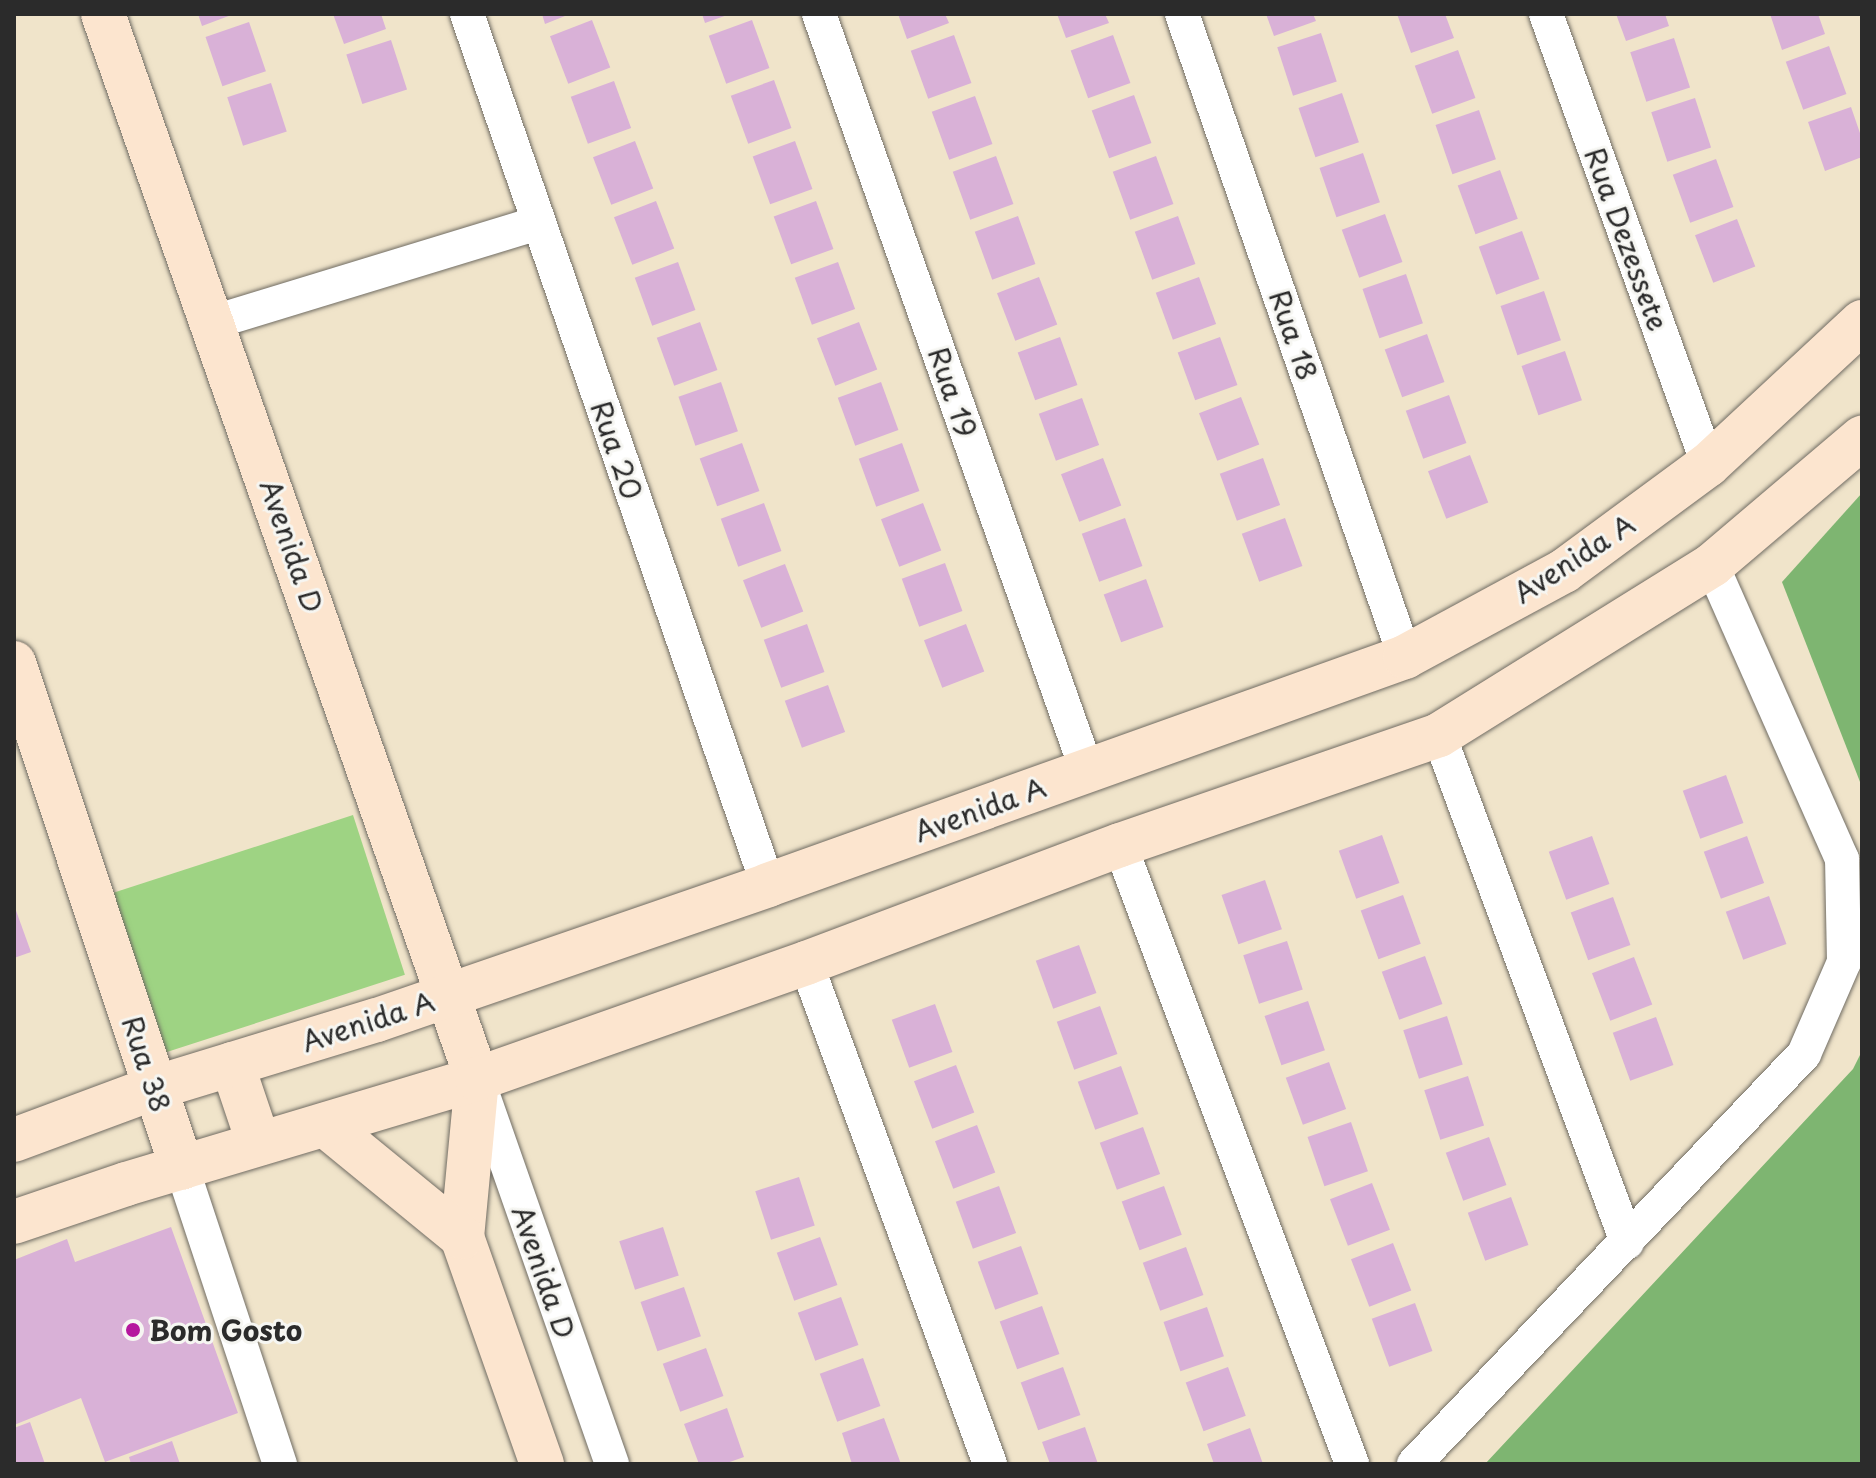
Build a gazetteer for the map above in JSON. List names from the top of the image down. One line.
{"streets":{"street":["Rua Dezessete","Rua 18","Rua 19","Rua 20","Avenida D","Avenida A","Rua 38"]},"crossings":[["Rua Dezessete","Avenida A"],["Rua 18","Avenida A"],["Rua 19","Avenida A"],["Rua 20","Avenida A"],["Avenida D","Avenida A"],["Avenida A","Rua 38"]],"places":["Bom Gosto"]}
